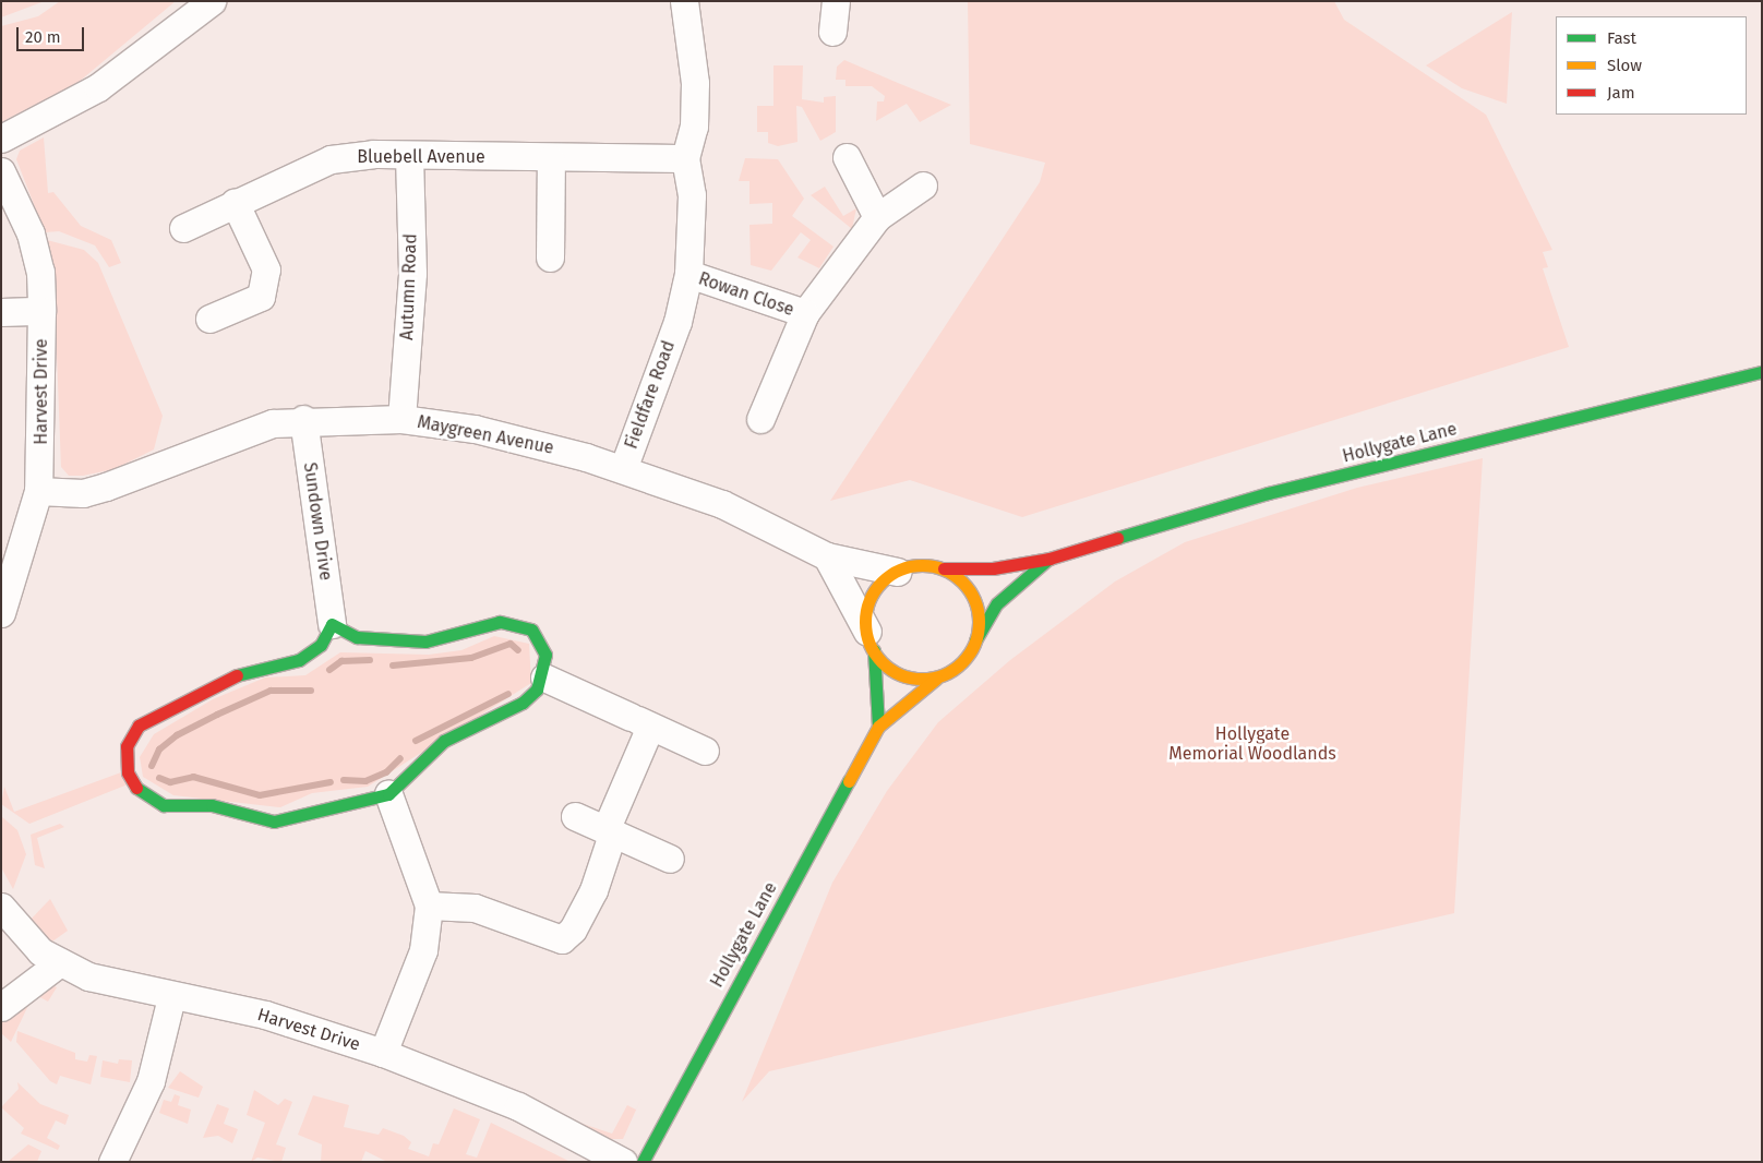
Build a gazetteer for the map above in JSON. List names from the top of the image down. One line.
{"streets":{"street":["Bluebell Avenue","Autumn Road","Rowan Close","Harvest Drive","Fieldfare Road","Maygreen Avenue","Hollygate Lane","Sundown Drive"]},"crossings":[["Bluebell Avenue","Autumn Road"],["Bluebell Avenue","Fieldfare Road"],["Autumn Road","Maygreen Avenue"],["Rowan Close","Fieldfare Road"],["Harvest Drive","Maygreen Avenue"],["Fieldfare Road","Maygreen Avenue"],["Maygreen Avenue","Hollygate Lane"],["Maygreen Avenue","Sundown Drive"]],"parks":["Hollygate Memorial Woodlands"],"legend":["Fast","Slow","Jam"],"scale_bar":"20 m"}
